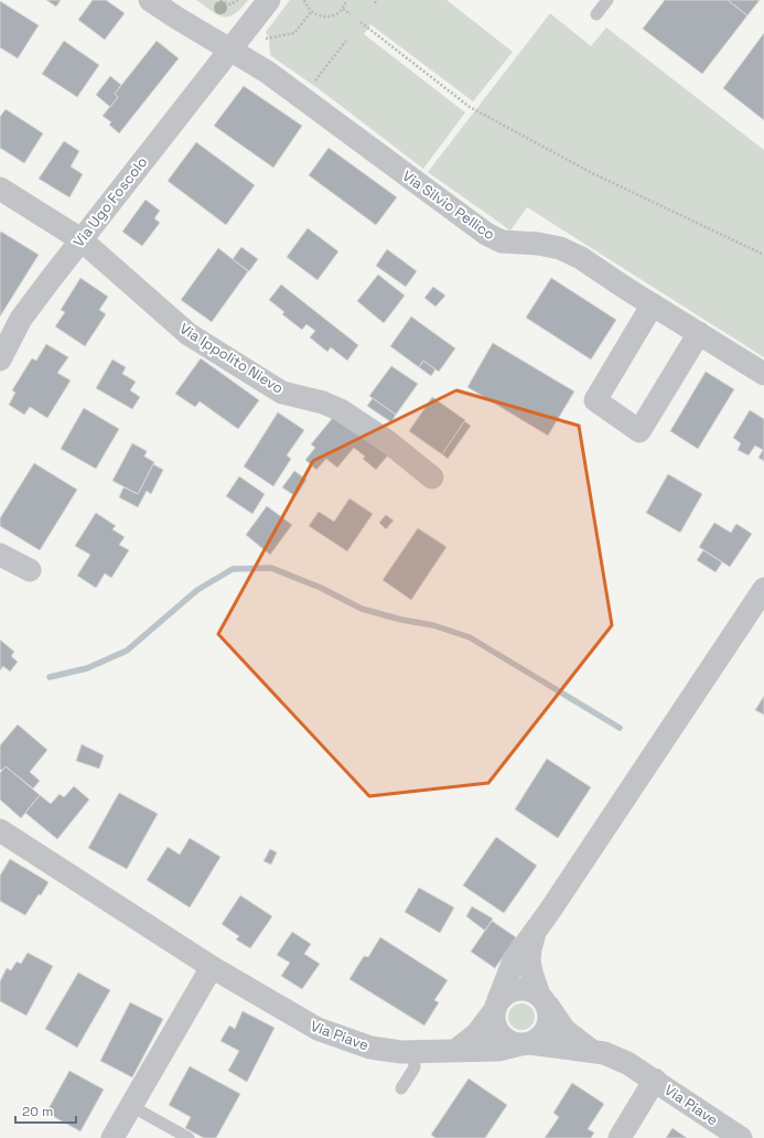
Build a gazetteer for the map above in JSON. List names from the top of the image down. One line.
{"streets":{"street":["Via Ugo Foscolo","Via Silvio Pellico","Via Ippolito Nievo","Via Piave"]},"crossings":[["Via Ugo Foscolo","Via Silvio Pellico"],["Via Ugo Foscolo","Via Ippolito Nievo"]],"scale_bar":"20 m"}
